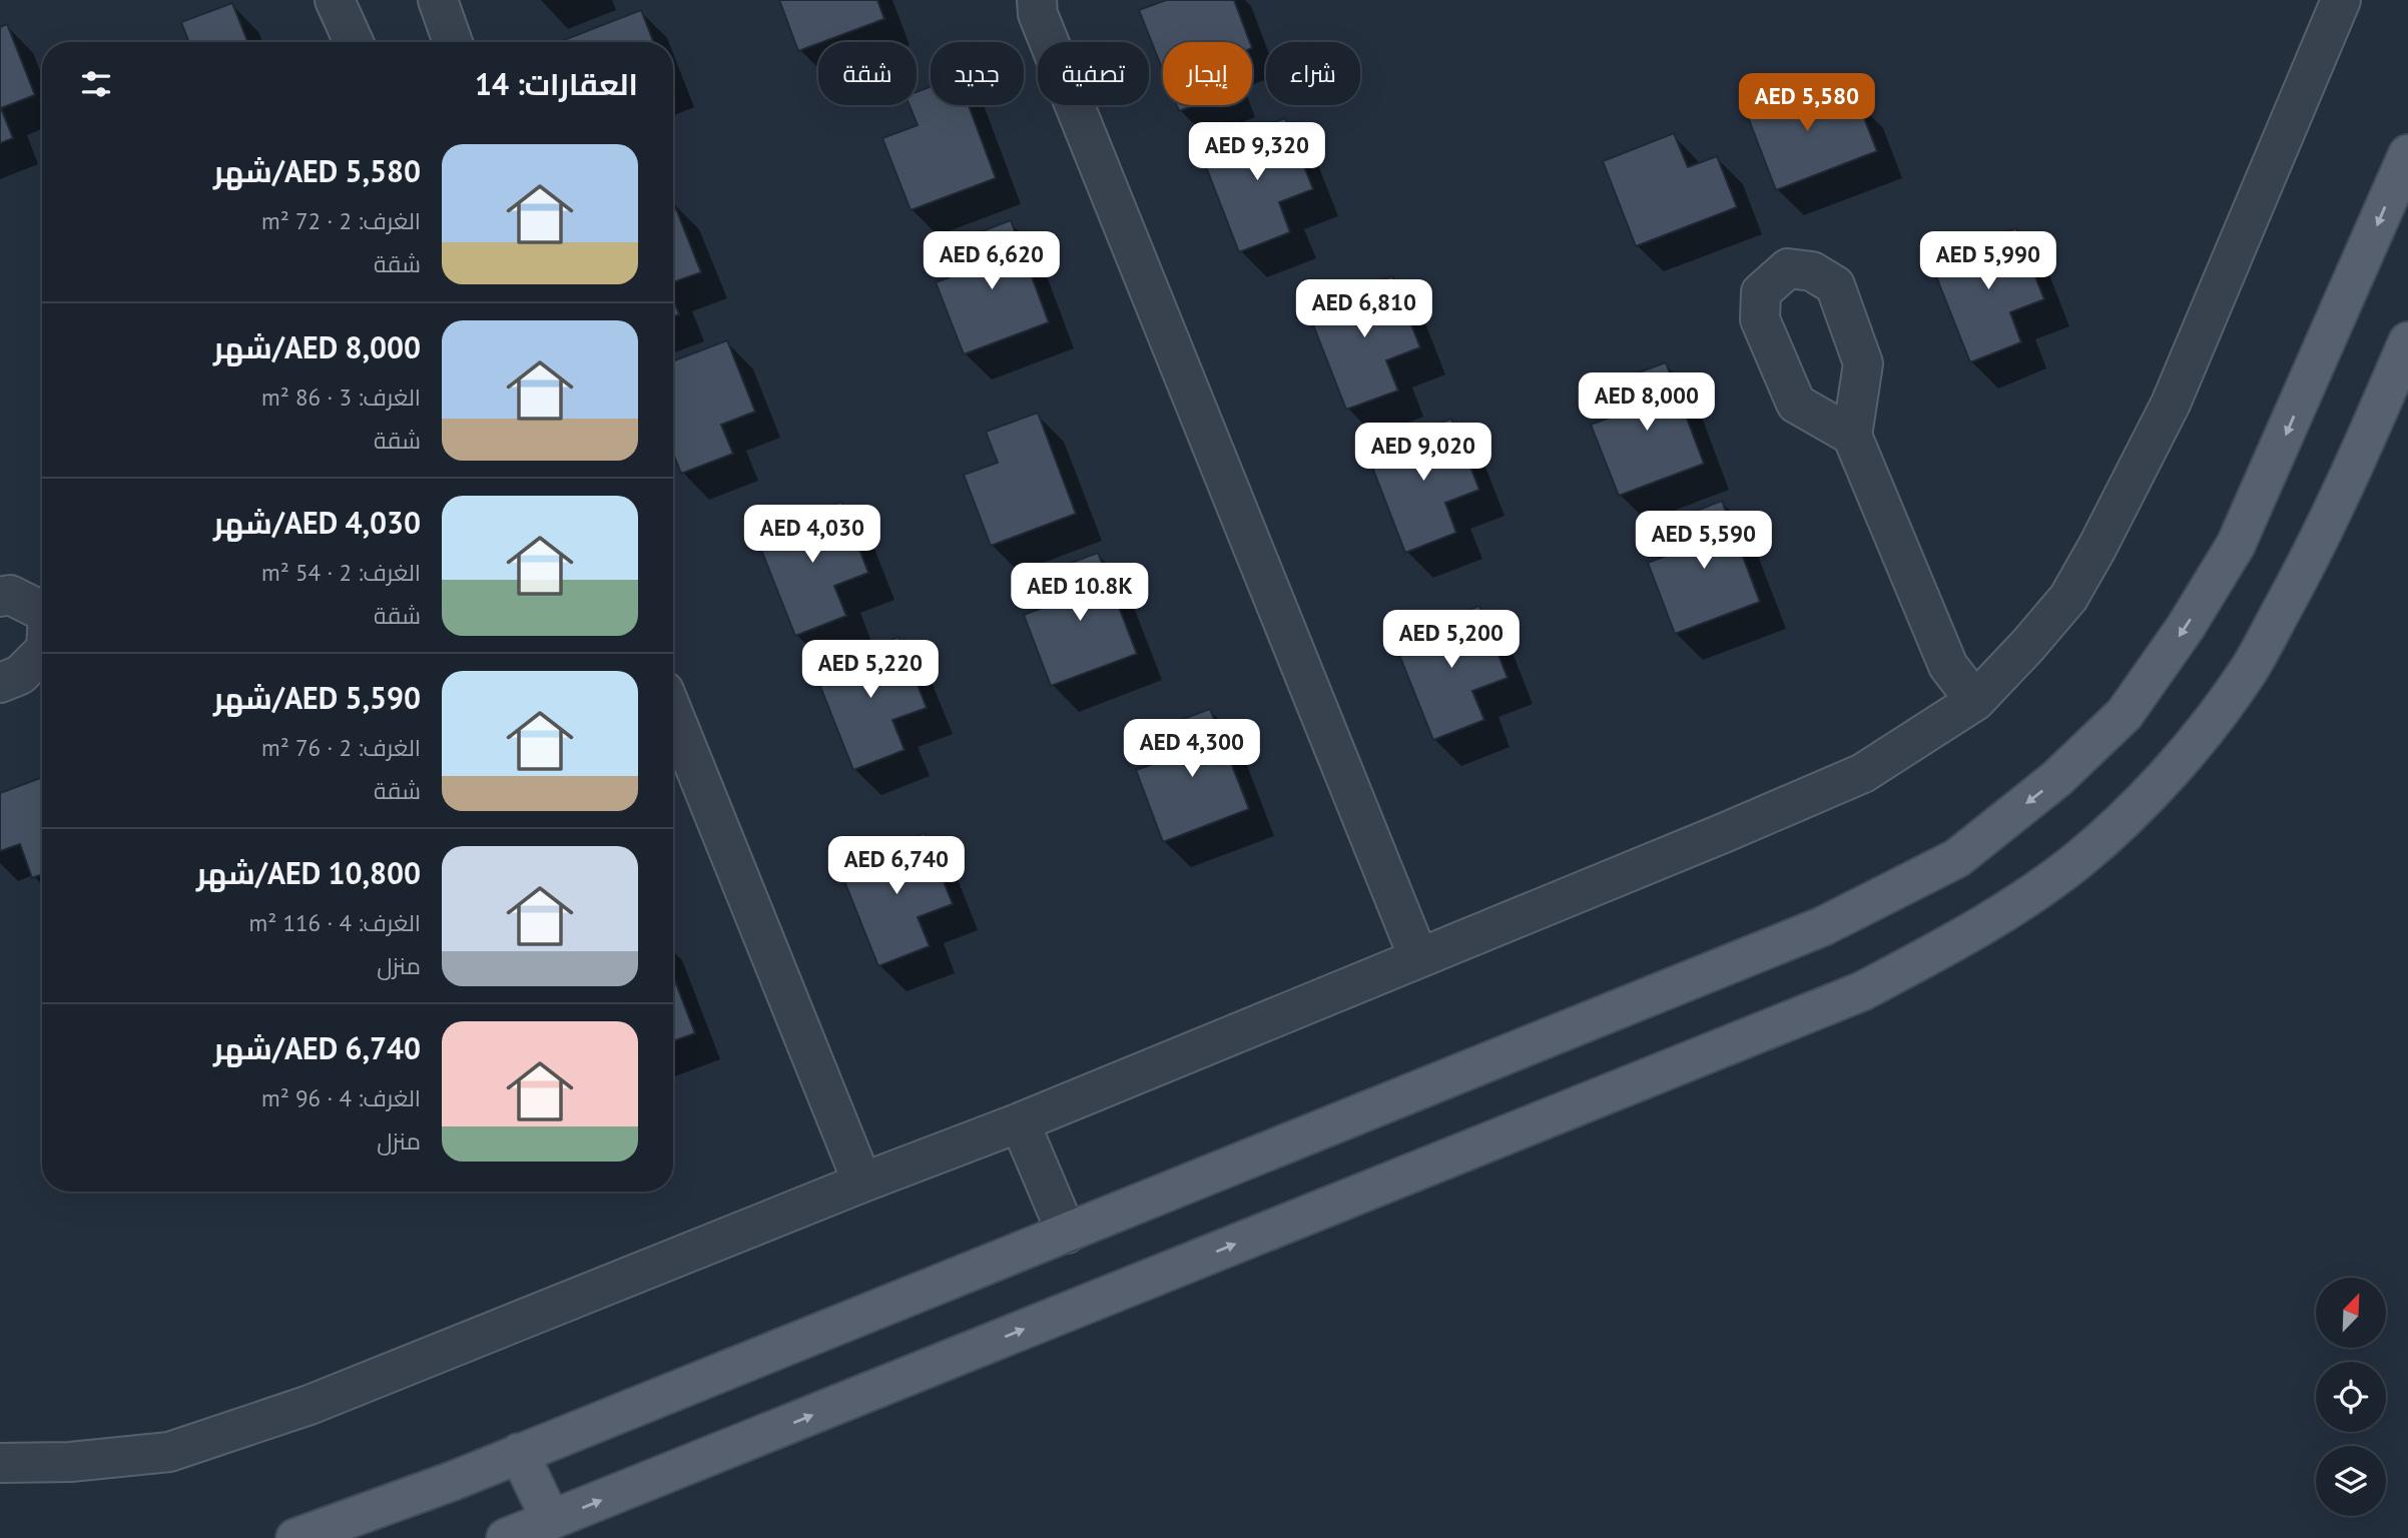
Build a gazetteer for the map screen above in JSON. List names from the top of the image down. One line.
{"north":"top right","page":{"chip":["شراء","إيجار","تصفية","جديد","شقة"],"heading":"العقارات: 14","price":["AED 5,580","AED 9,320","AED 6,620","AED 5,990","AED 6,810","AED 8,000","AED 9,020","AED 4,030","AED 5,590","AED 10.8K","AED 5,200","AED 5,220","AED 4,300","AED 6,740"],"list":[{"name":"AED 5,580/شهر","note":"الغرف: 2 · 72 m² · شقة"},{"name":"AED 8,000/شهر","note":"الغرف: 3 · 86 m² · شقة"},{"name":"AED 4,030/شهر","note":"الغرف: 2 · 54 m² · شقة"},{"name":"AED 5,590/شهر","note":"الغرف: 2 · 76 m² · شقة"},{"name":"AED 10,800/شهر","note":"الغرف: 4 · 116 m² · منزل"},{"name":"AED 6,740/شهر","note":"الغرف: 4 · 96 m² · منزل"}]}}
